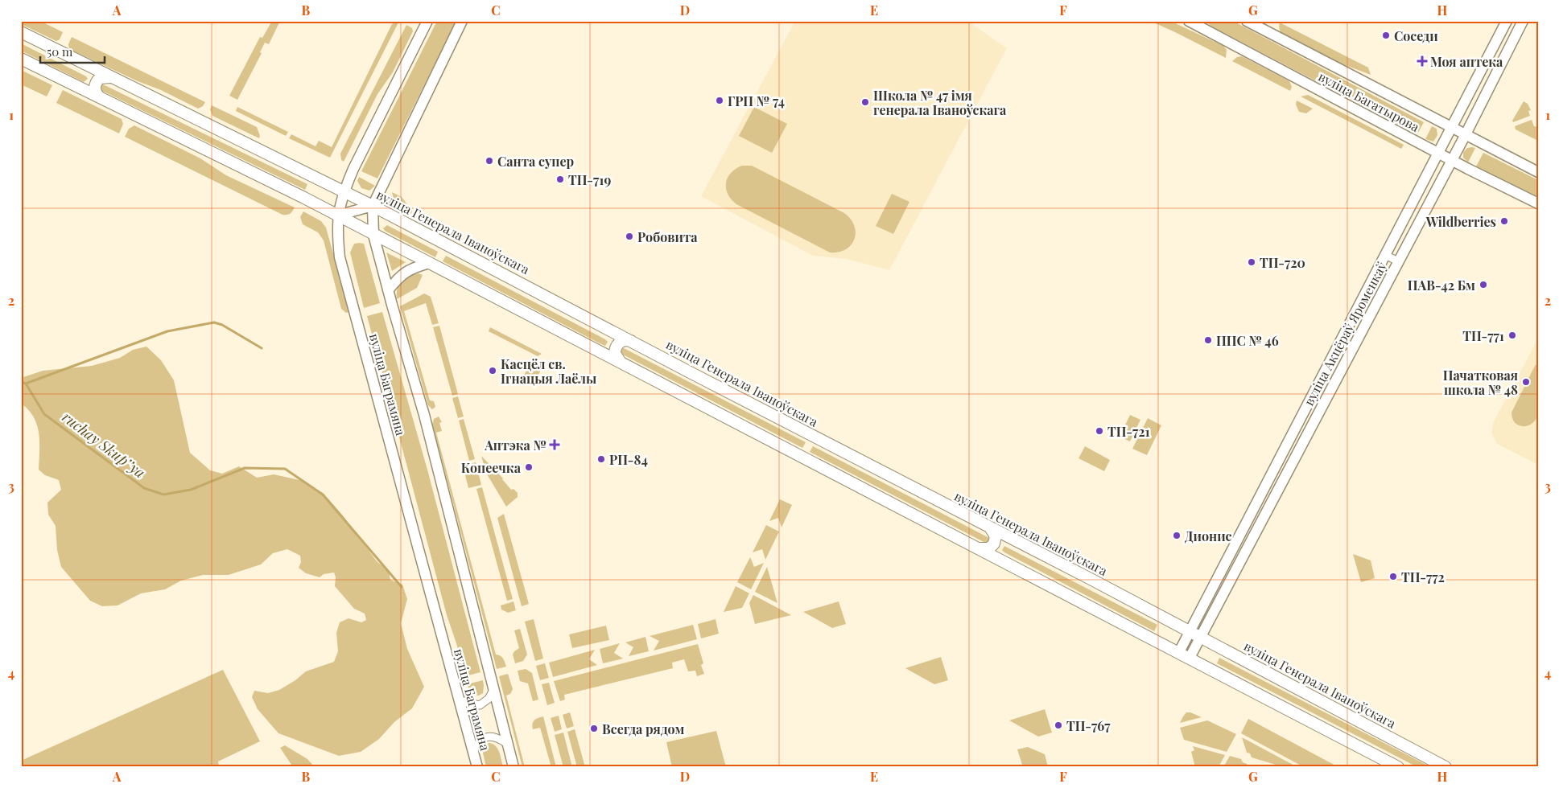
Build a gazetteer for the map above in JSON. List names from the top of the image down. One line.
{"streets":{"main road":["вуліца Генерала Іваноўскага"],"street":["вуліца Багатырова","вуліца Акцёраў Яроменкаў","вуліца Баграмяна"]},"crossings":[["вуліца Багатырова","вуліца Акцёраў Яроменкаў"],["вуліца Генерала Іваноўскага","вуліца Акцёраў Яроменкаў"],["вуліца Генерала Іваноўскага","вуліца Баграмяна"]],"water":["ruchay Skup’’ya"],"places":{"other":["Соседи","ГРП № 74","Школа № 47 імя генерала Іваноўскага","Санта супер","ТП-719","Wildberries","Робовита","ТП-720","ПАВ-42 Бм","ТП-771","ППС № 46","Касцёл св. Ігнацыя Лаёлы","Пачатковая школа № 48","ТП-721","РП-84","Копеечка","Дионис","ТП-772","ТП-767","Всегда рядом"],"health":["Моя аптека","Аптэка №"]},"scale_bar":"50 m","grid":{"columns":["A","B","C","D","E","F","G","H"],"rows":["1","2","3","4"]}}
